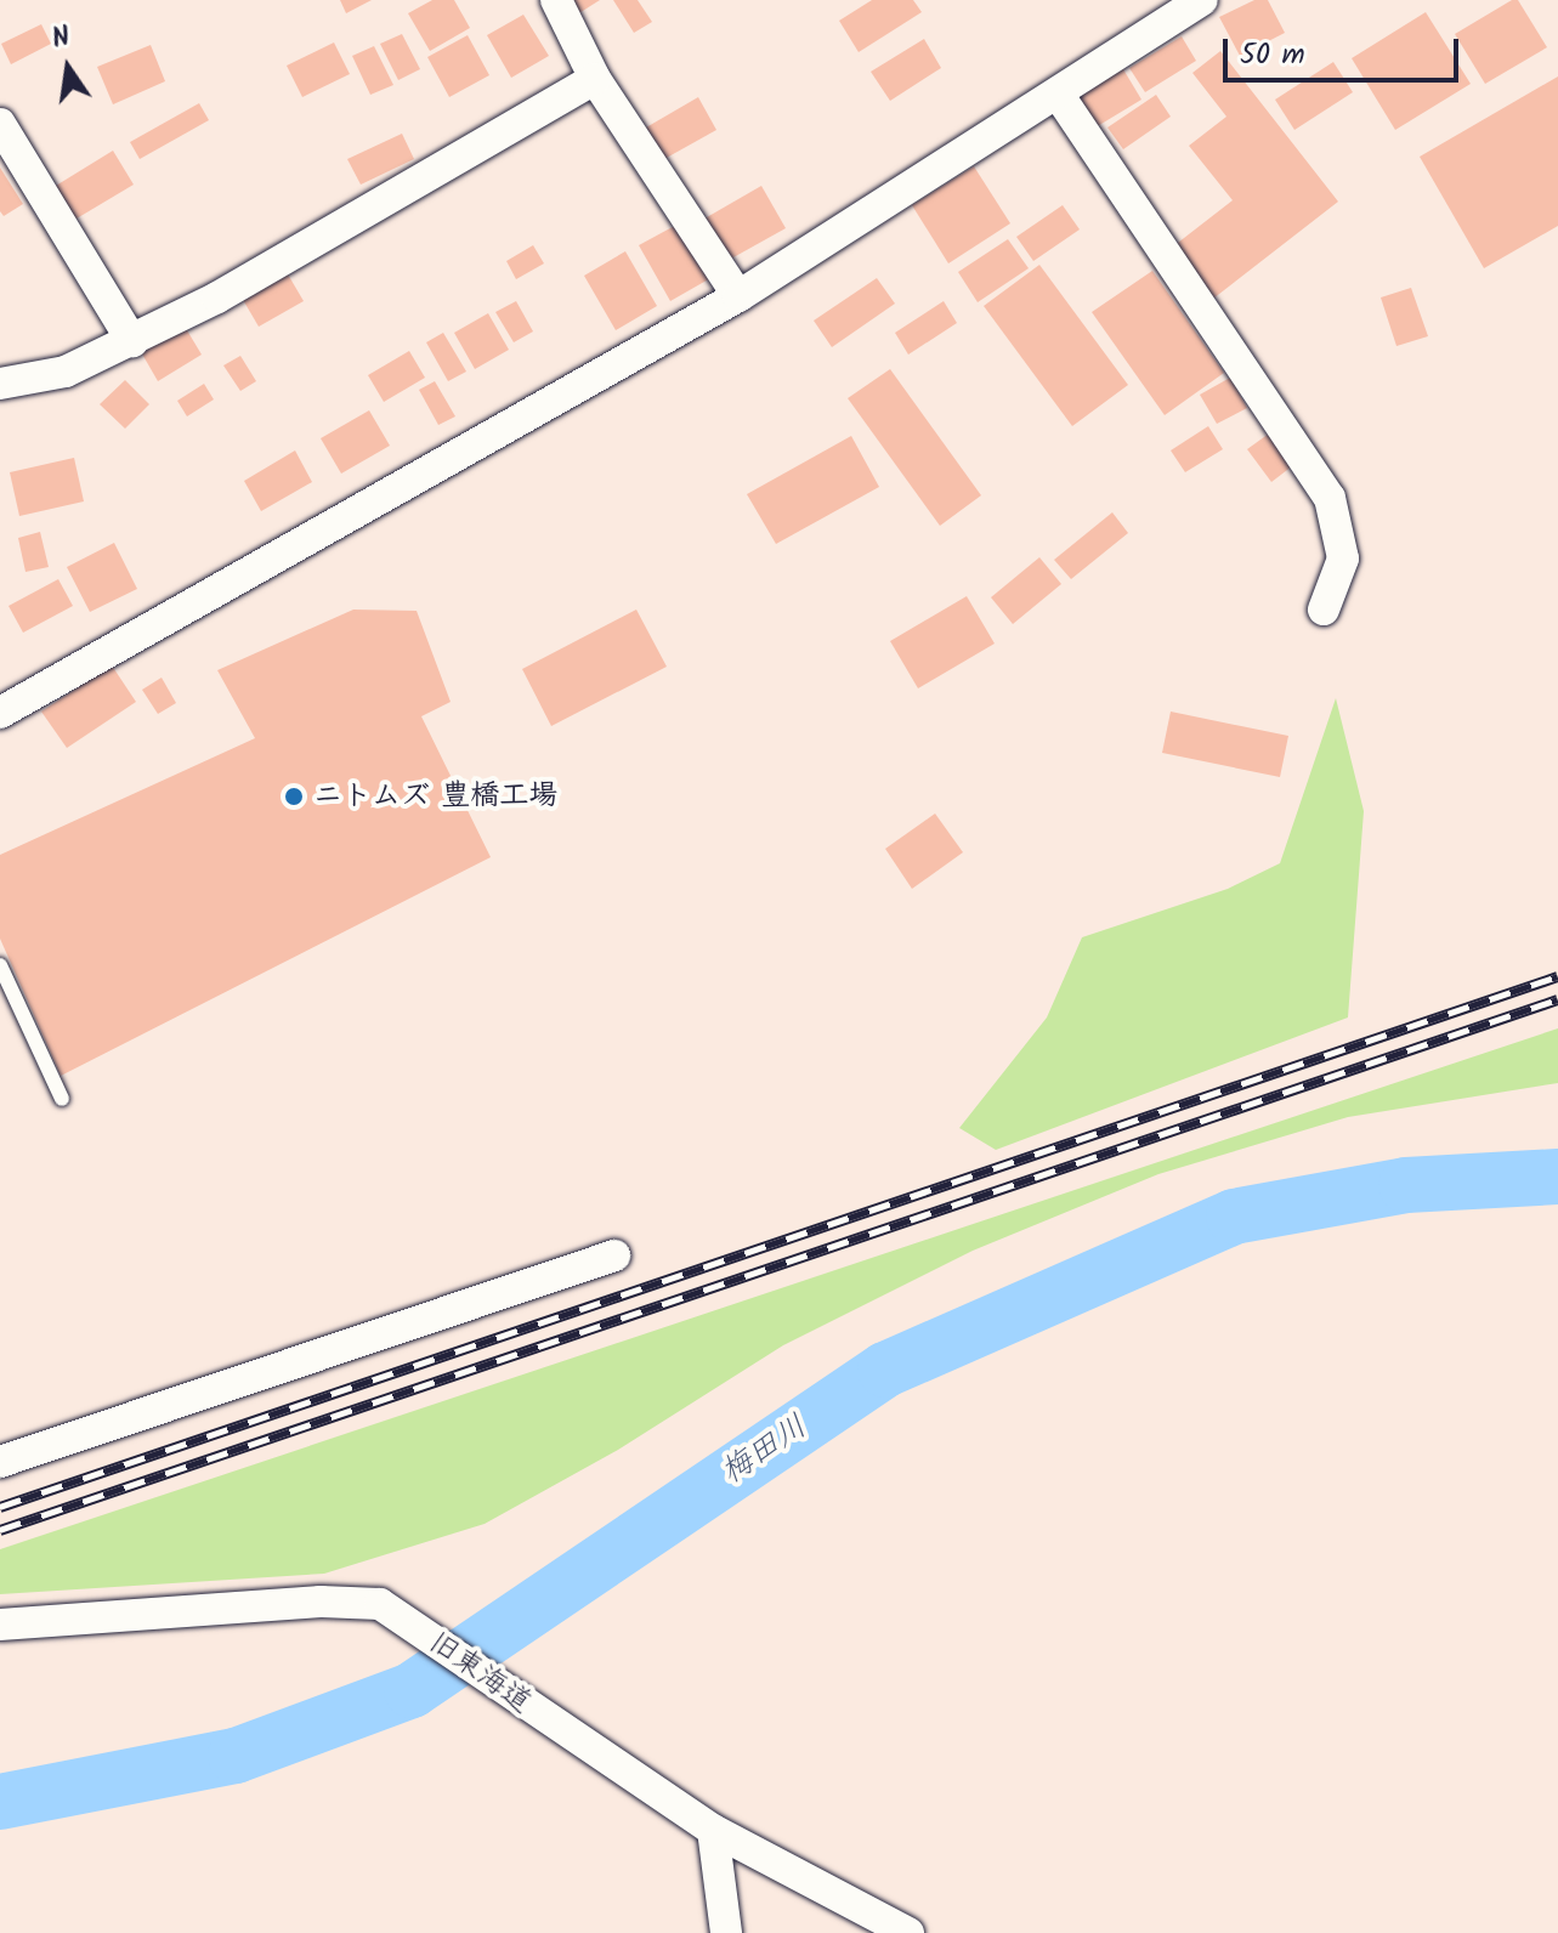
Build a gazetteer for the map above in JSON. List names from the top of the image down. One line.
{"streets":{"street":["旧東海道"]},"water":["梅田川"],"places":["ニトムズ 豊橋工場"],"scale_bar":"50 m","north":"top"}
